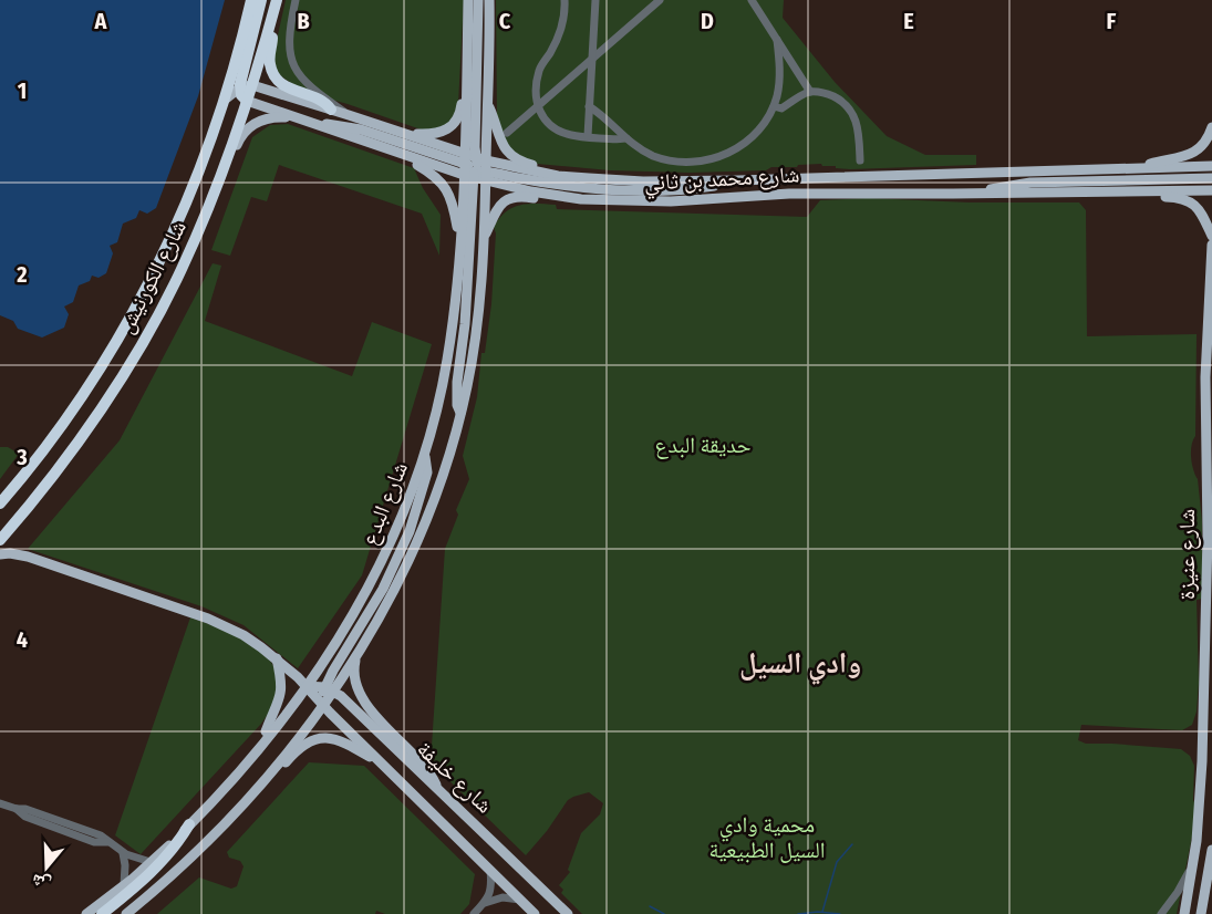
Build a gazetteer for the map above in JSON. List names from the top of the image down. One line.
{"streets":{"highway":["شارع الكورنيش"],"main road":["شارع محمد بن ثاني","شارع البدع","شارع عنيزة","شارع خليفة"]},"crossings":[["شارع محمد بن ثاني","شارع الكورنيش"],["شارع محمد بن ثاني","شارع البدع"],["شارع البدع","شارع خليفة"]],"districts":["وادي السيل"],"parks":["حديقة البدع","محمية وادي السيل الطبيعية"],"north":"bottom","grid":{"columns":["A","B","C","D","E","F"],"rows":["1","2","3","4"]}}
